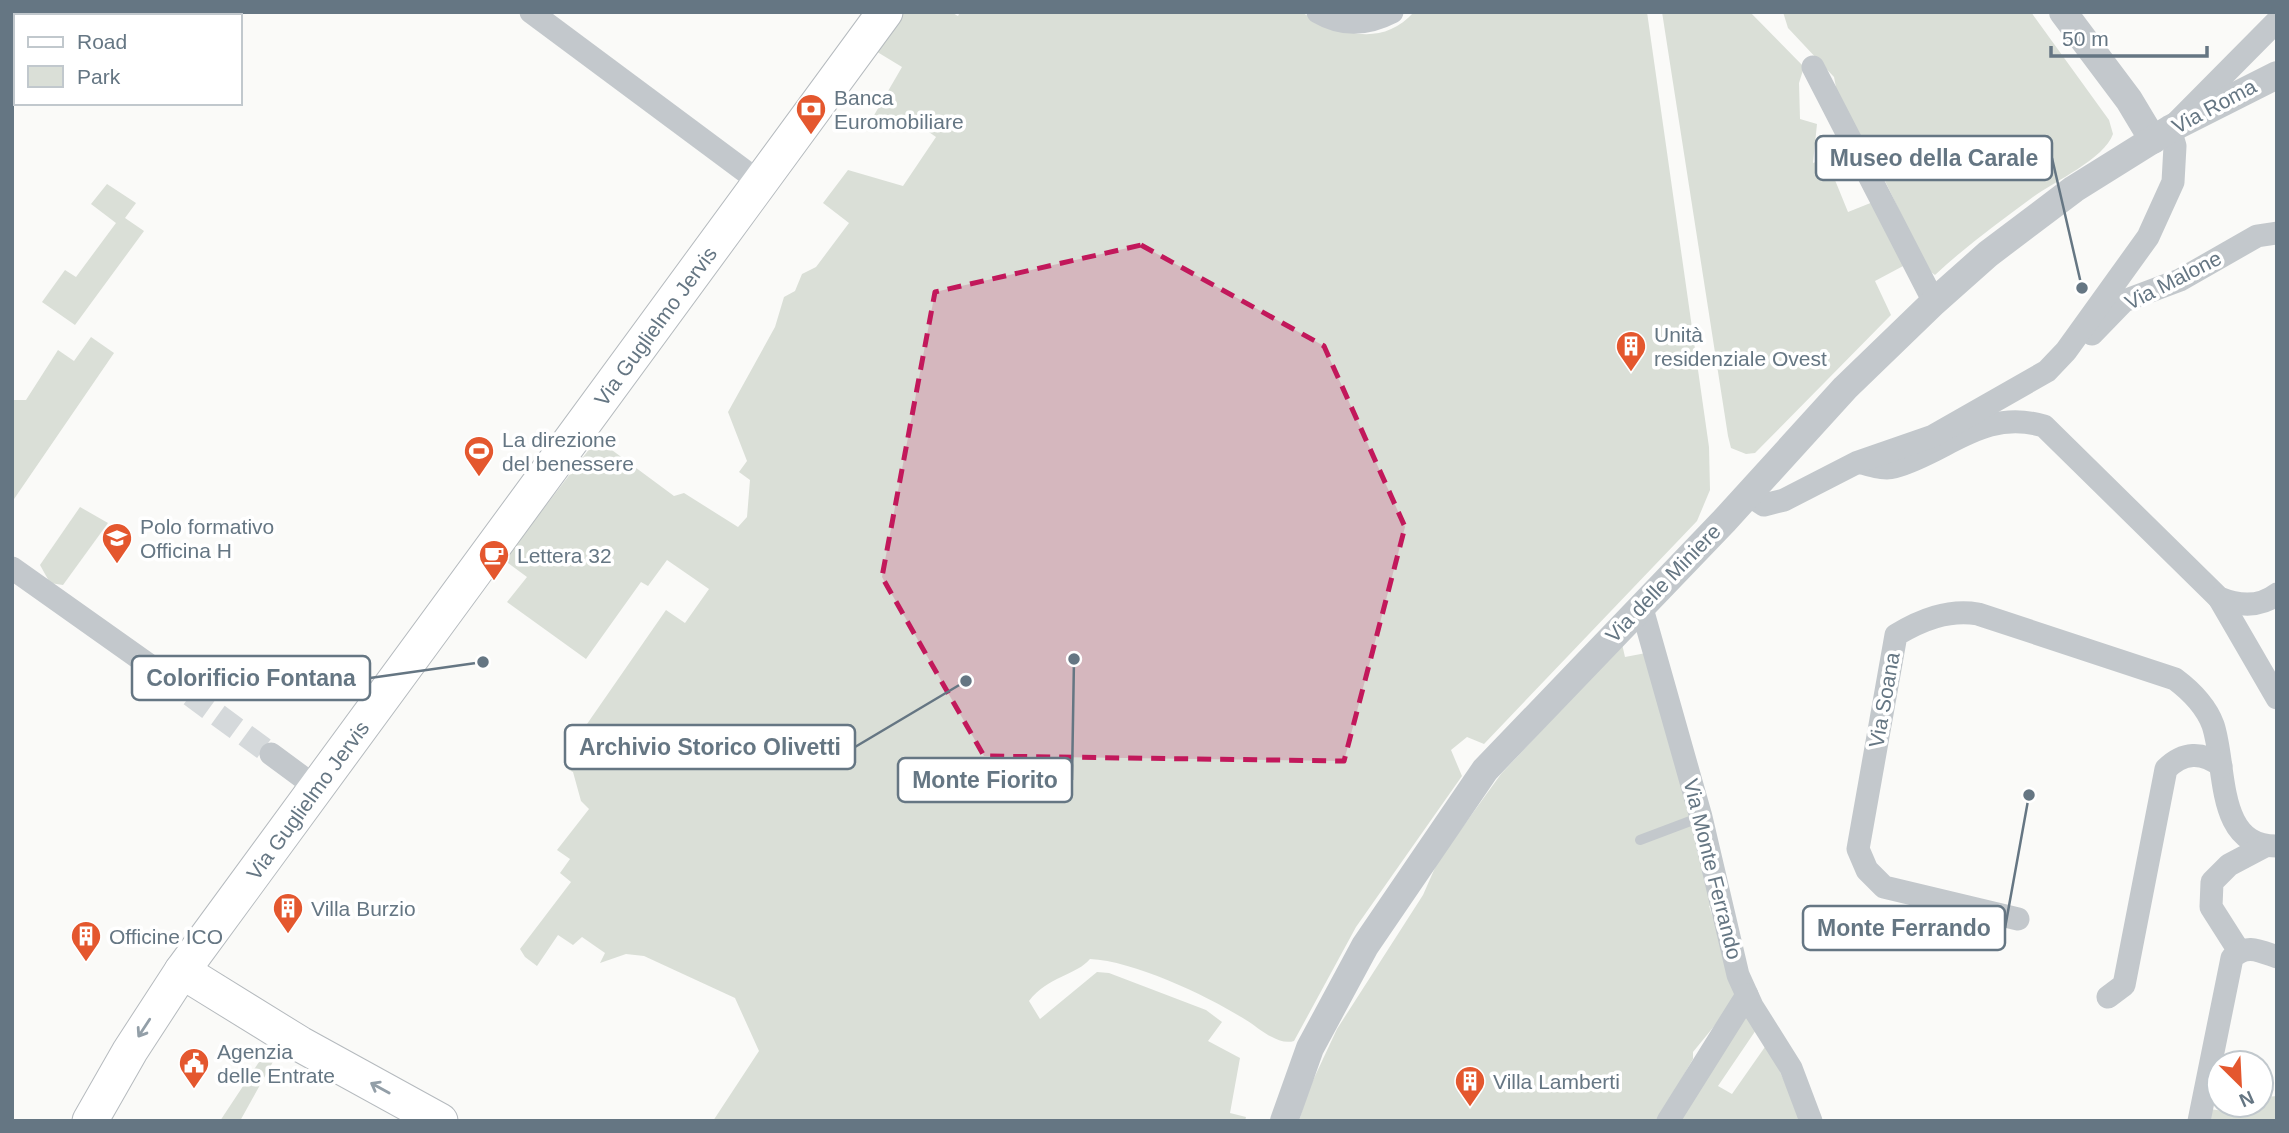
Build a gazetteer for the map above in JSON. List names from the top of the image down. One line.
{"streets":{"main road":["Via Guglielmo Jervis"],"street":["Via Roma","Via Malone","Via delle Miniere","Via Soana","Via Monte Ferrando"]},"crossings":[["Via Roma","Via delle Miniere"],["Via delle Miniere","Via Monte Ferrando"]],"places":{"bank":["Banca Euromobiliare"],"other":["Museo della Carale","Monte Fiorito","Colorificio Fontana","Archivio Storico Olivetti","Monte Ferrando"],"building":["Unità residenziale Ovest","Villa Burzio","Officine ICO","Villa Lamberti"],"sports":["La direzione del benessere"],"school or university":["Polo formativo Officina H"],"cafe":["Lettera 32"],"public building":["Agenzia delle Entrate"]},"legend":["Road","Park"],"scale_bar":"50 m","north":"bottom right"}
